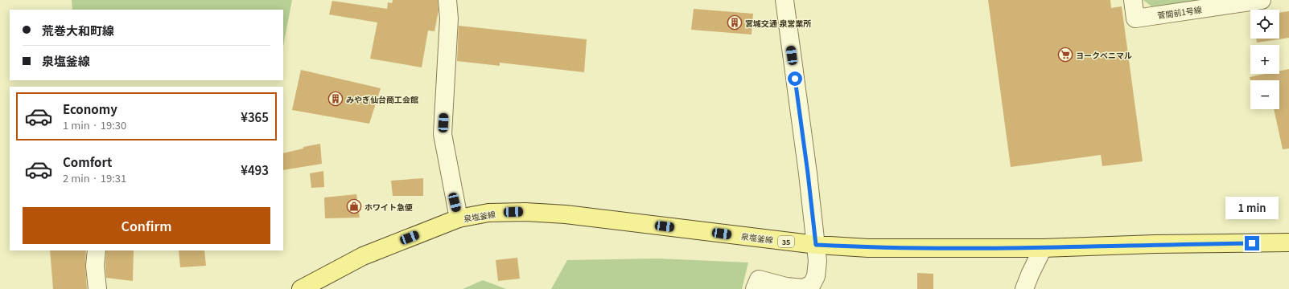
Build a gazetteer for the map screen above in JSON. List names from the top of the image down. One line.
{"streets":{"main road":["泉塩釜線","35"],"street":["菅間前1号線"]},"places":{"building":["宮城交通 泉営業所","みやぎ仙台商工会館"],"supermarket":["ヨークベニマル"],"shop":["ホワイト急便"]},"page":{"map_buttons":["+","−"],"banner":["荒巻大和町線","泉塩釜線"],"list":[{"name":"Economy","note":"1 min · 19:30","value":"¥365"},{"name":"Comfort","note":"2 min · 19:31","value":"¥493"}],"bubble":"1 min","buttons":"Confirm"}}
